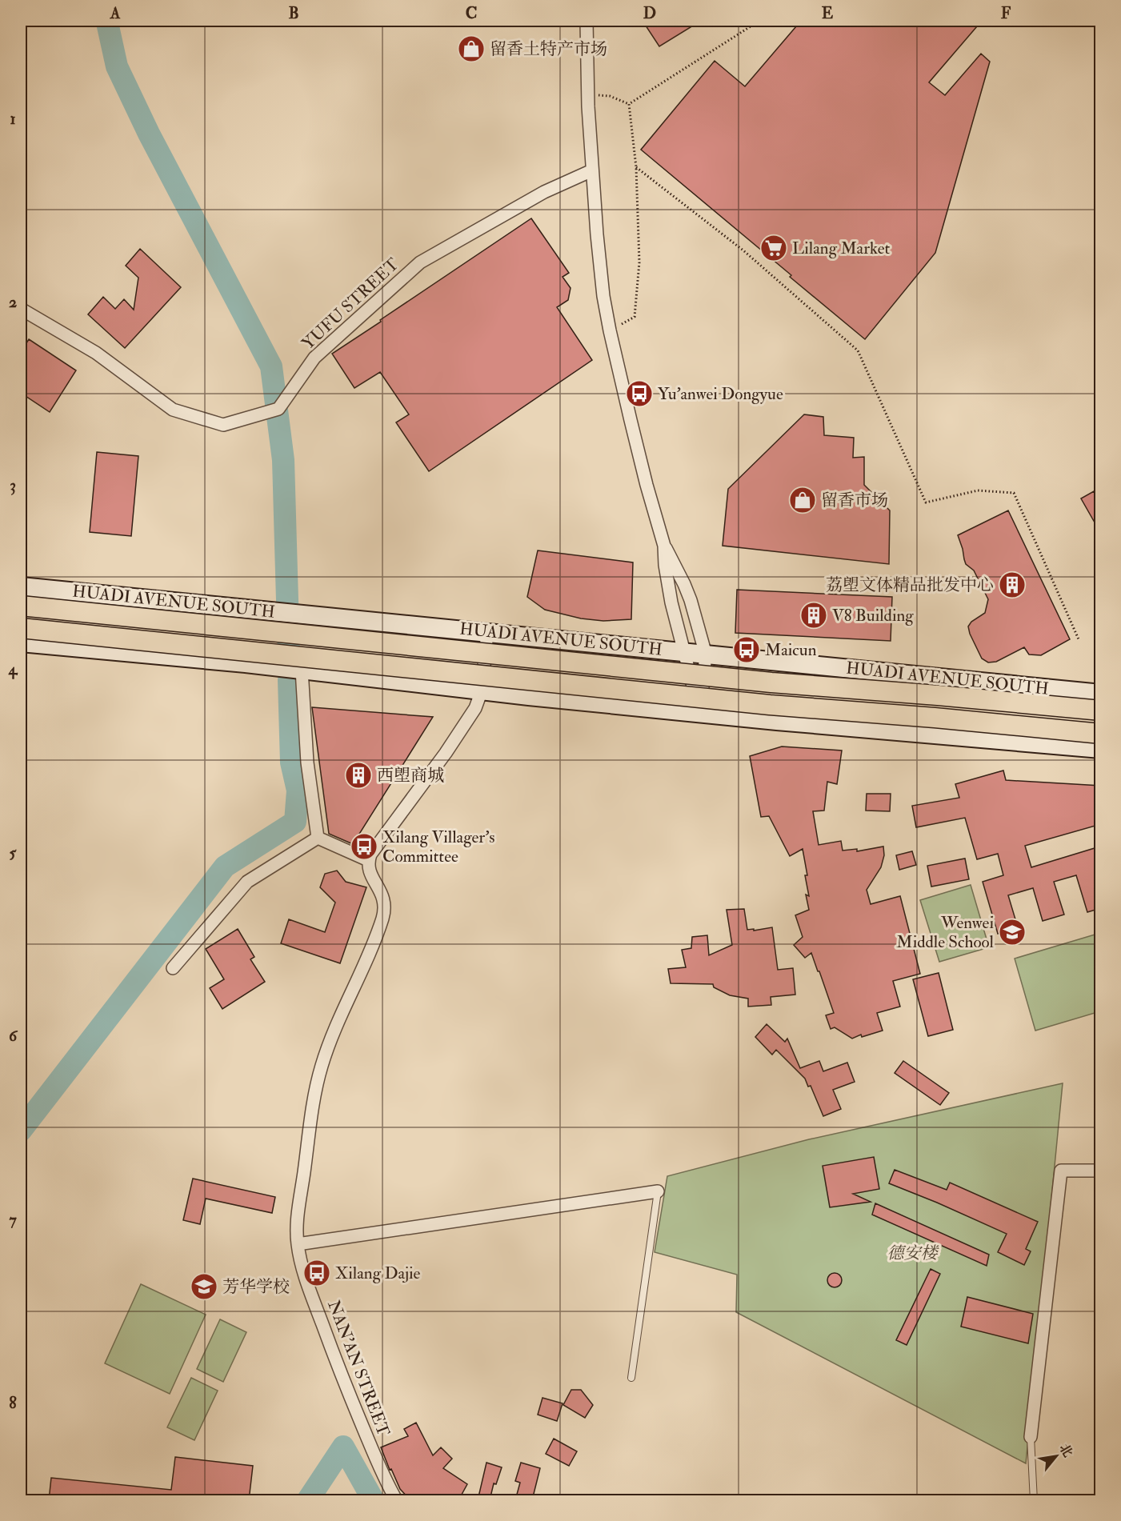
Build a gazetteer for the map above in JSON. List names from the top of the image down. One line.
{"streets":{"main road":["HUADI AVENUE SOUTH"],"street":["YUFU STREET","NAN'AN STREET"]},"parks":["德安楼"],"places":{"shop":["留香土特产市场","留香市场"],"supermarket":["Lilang Market"],"bus stop":["Yu'anwei Dongyue","Maicun","Xilang Villager's Committee","Xilang Dajie"],"building":["荔塱文体精品批发中心","V8 Building","西塱商城"],"school or university":["Wenwei Middle School","芳华学校"]},"north":"top right","grid":{"columns":["A","B","C","D","E","F"],"rows":["1","2","3","4","5","6","7","8"]}}
